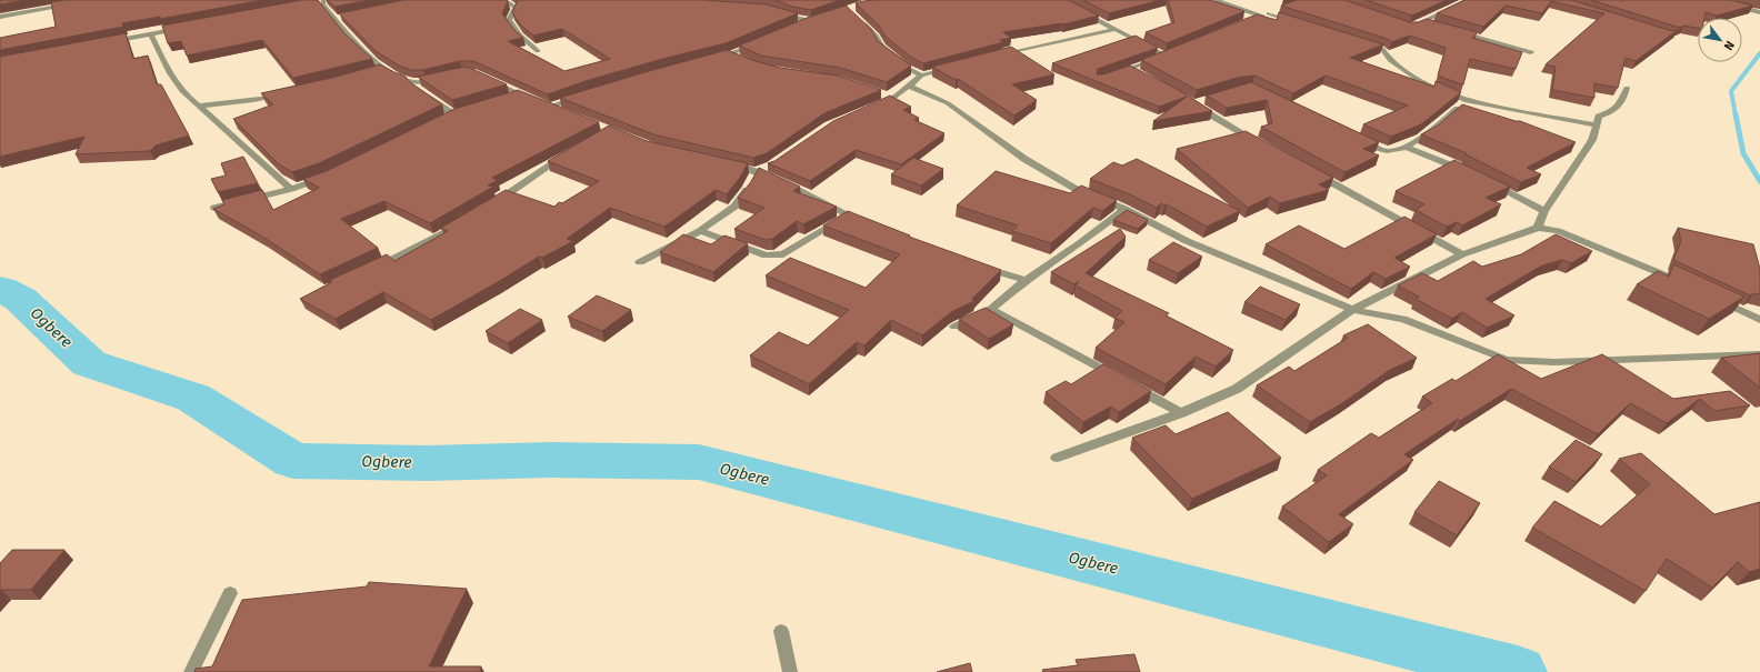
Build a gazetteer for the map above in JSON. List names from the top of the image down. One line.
{"water":["Ogbere"],"north":"bottom right"}
